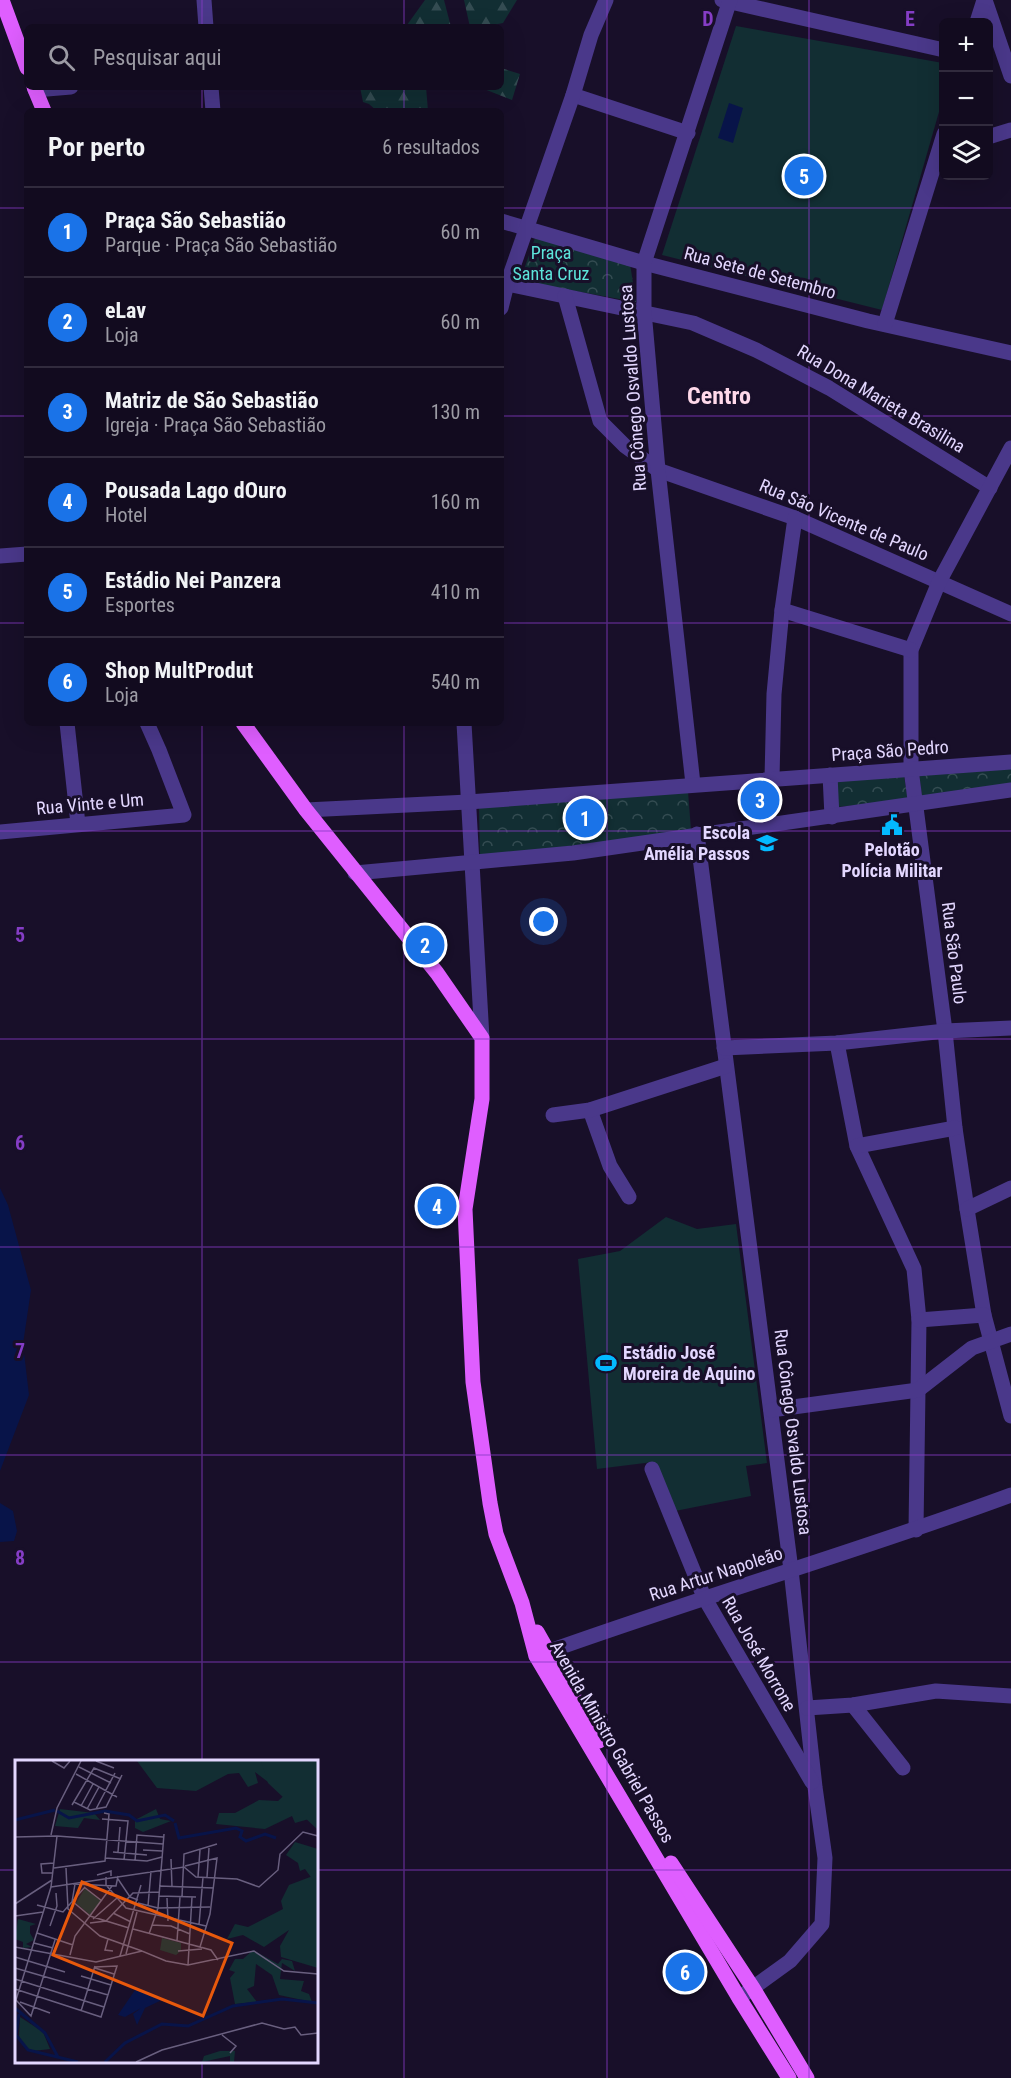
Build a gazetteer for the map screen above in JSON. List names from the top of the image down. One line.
{"streets":{"main road":["Avenida Ministro Gabriel Passos"],"street":["Rua Sete de Setembro","Rua Cônego Osvaldo Lustosa","Rua Dona Marieta Brasilina","Rua São Vicente de Paulo","Praça São Pedro","Rua Vinte e Um","Rua São Paulo","Rua Artur Napoleão","Rua José Morrone"]},"crossings":[["Rua Sete de Setembro","Rua Cônego Osvaldo Lustosa"],["Rua Cônego Osvaldo Lustosa","Rua Dona Marieta Brasilina"],["Rua Cônego Osvaldo Lustosa","Rua São Vicente de Paulo"],["Rua Cônego Osvaldo Lustosa","Praça São Pedro"],["Rua Cônego Osvaldo Lustosa","Rua Artur Napoleão"],["Rua Cônego Osvaldo Lustosa","Rua José Morrone"],["Rua Cônego Osvaldo Lustosa","Avenida Ministro Gabriel Passos"],["Rua Dona Marieta Brasilina","Rua São Vicente de Paulo"],["Rua Dona Marieta Brasilina","Rua São Paulo"],["Rua São Vicente de Paulo","Rua São Paulo"],["Praça São Pedro","Rua São Paulo"],["Rua Artur Napoleão","Rua José Morrone"],["Rua Artur Napoleão","Avenida Ministro Gabriel Passos"]],"districts":["Centro"],"parks":["Praça Santa Cruz"],"places":{"public building":["Pelotão Polícia Militar"],"school or university":["Escola Amélia Passos"],"sports":["Estádio José Moreira de Aquino"]},"page":{"map_buttons":["+","−"],"search":"Pesquisar aqui","heading":["Por perto","6 resultados"],"pins":["5","3","1","2","4","6"],"list":[{"mark":"1","name":"Praça São Sebastião","note":"Parque · Praça São Sebastião","value":"60 m"},{"mark":"2","name":"eLav","note":"Loja","value":"60 m"},{"mark":"3","name":"Matriz de São Sebastião","note":"Igreja · Praça São Sebastião","value":"130 m"},{"mark":"4","name":"Pousada Lago dOuro","note":"Hotel","value":"160 m"},{"mark":"5","name":"Estádio Nei Panzera","note":"Esportes","value":"410 m"},{"mark":"6","name":"Shop MultProdut","note":"Loja","value":"540 m"}]},"grid":{"columns":["D","E"],"rows":["5","6","7","8"]}}
